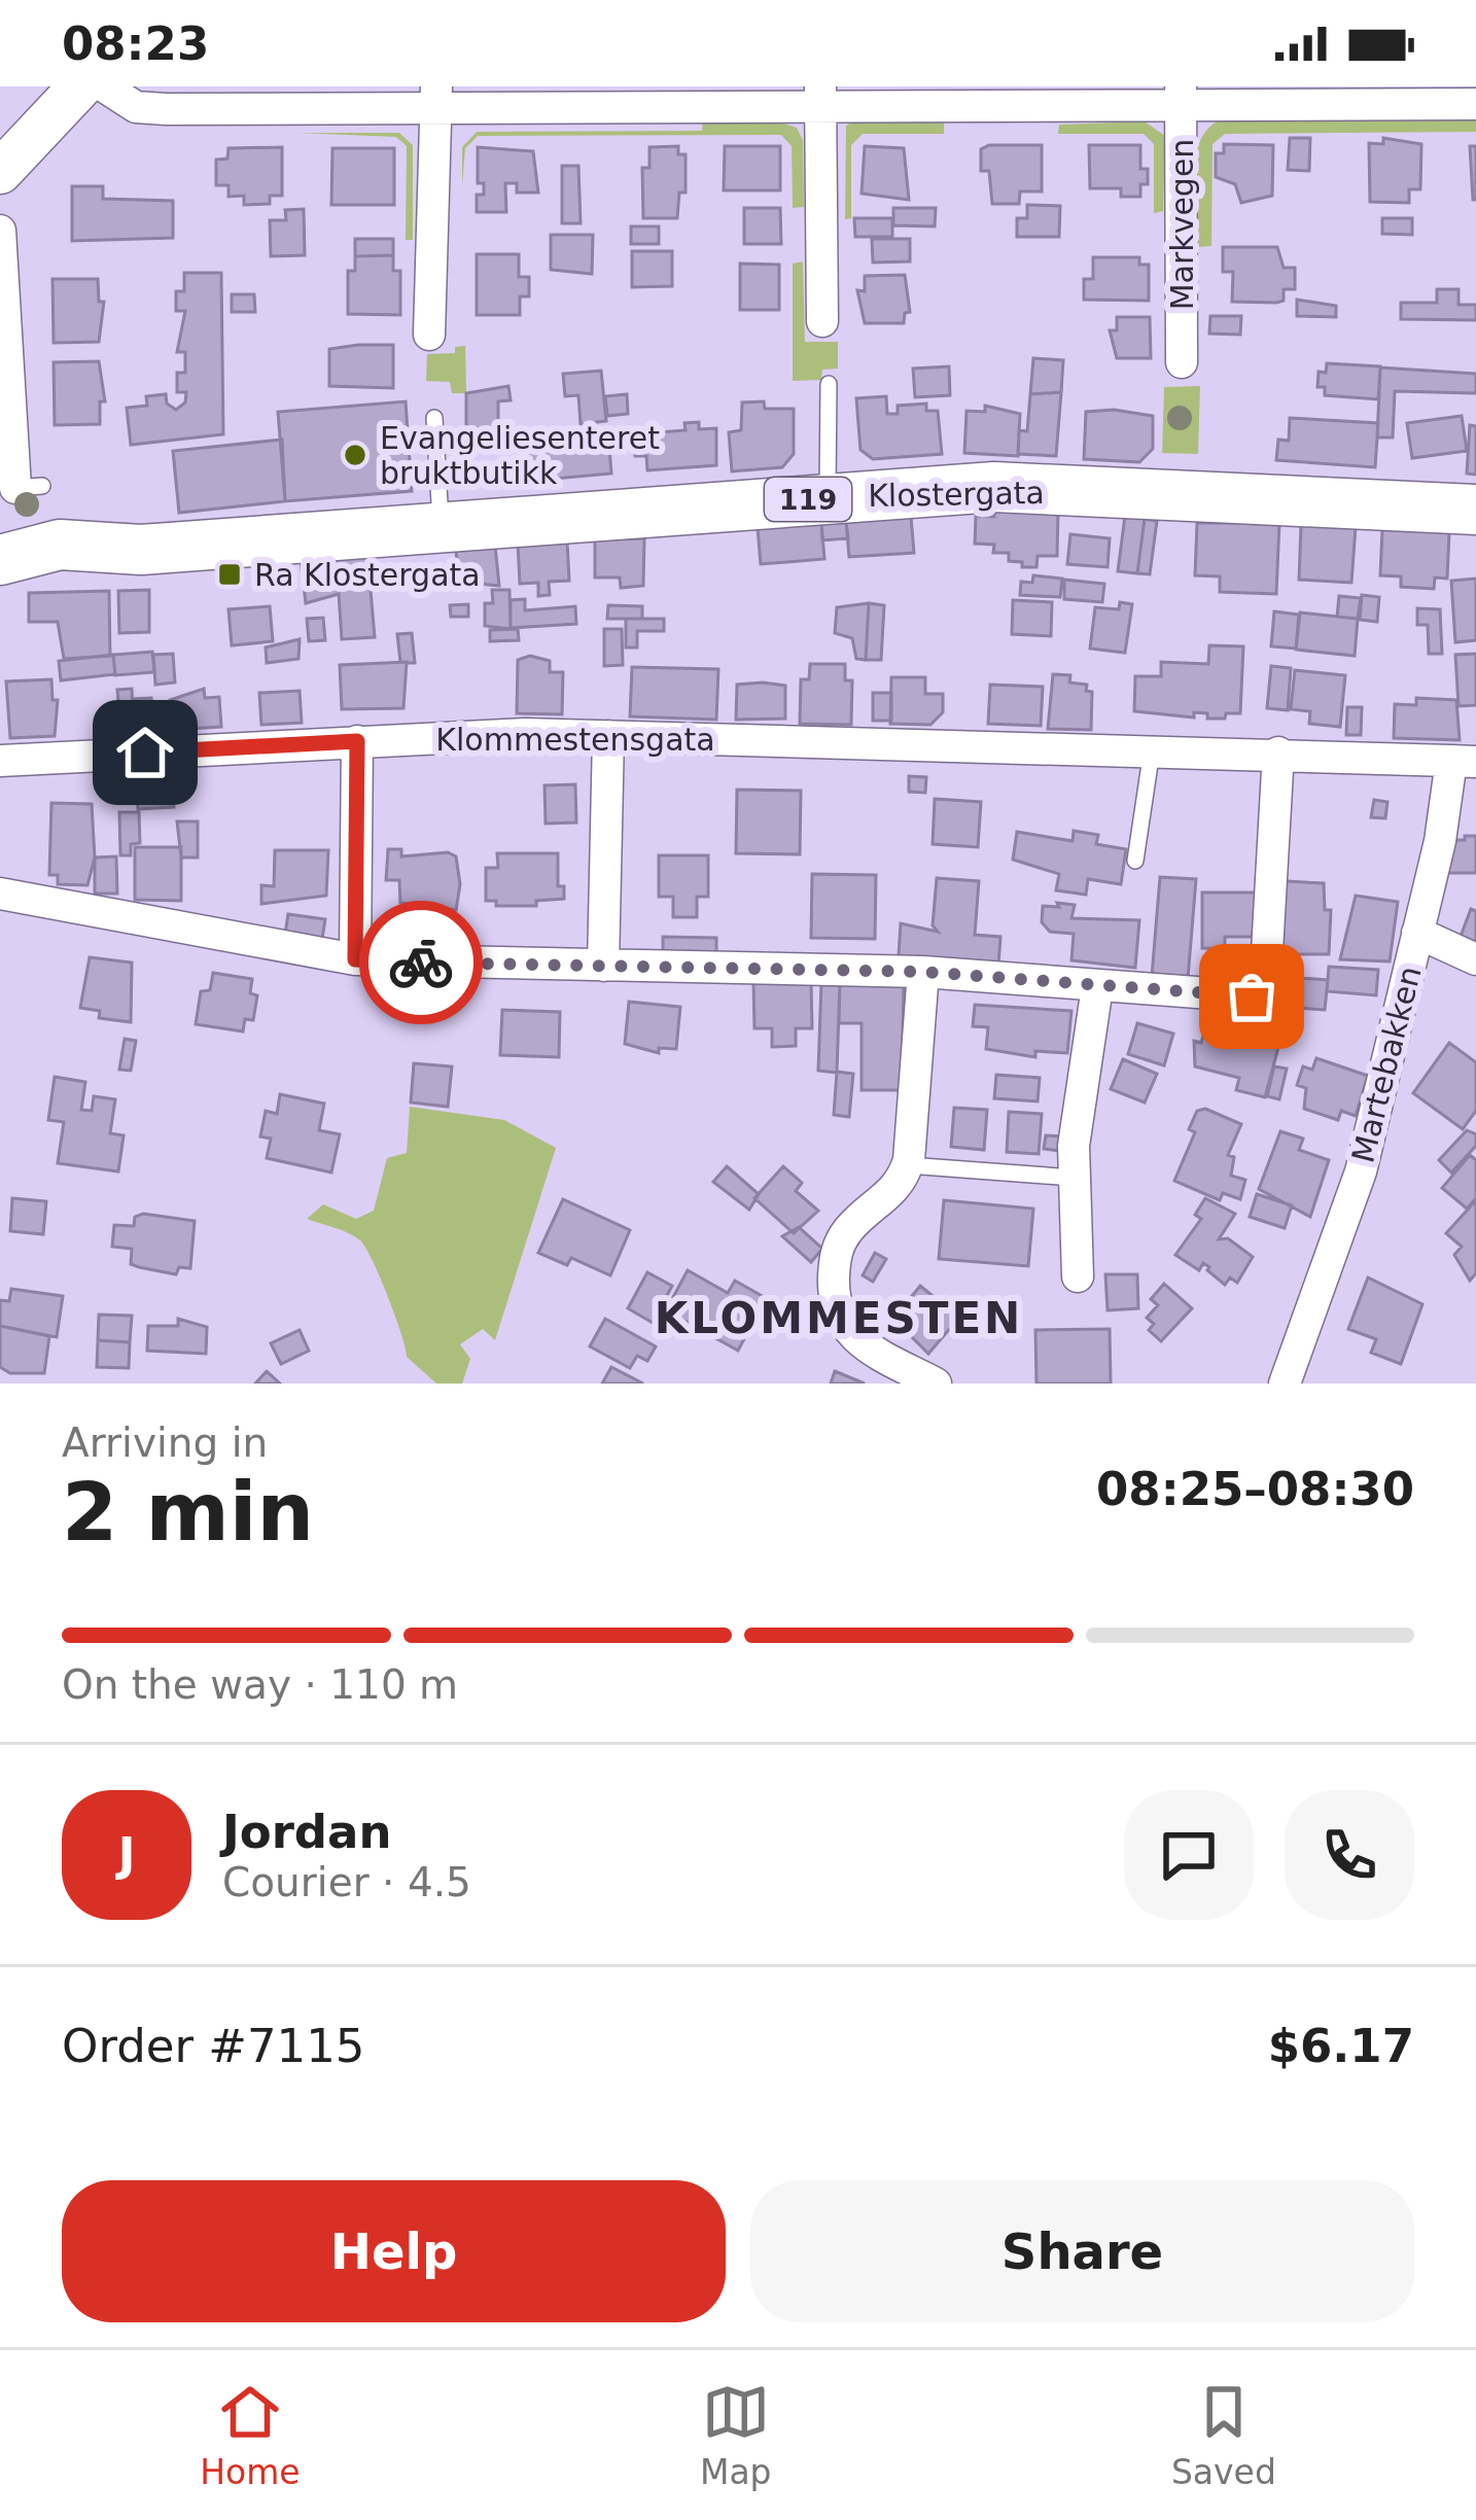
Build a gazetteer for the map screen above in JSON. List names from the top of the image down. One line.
{"streets":{"main road":["Klostergata","119"],"street":["Markvegen","Klommestensgata","Martebakken"]},"crossings":[["Klommestensgata","Martebakken"]],"districts":["KLOMMESTEN"],"places":{"other":["Evangeliesenteret bruktbutikk"],"transit":["Ra Klostergata"]},"page":{"status":"08:23","heading":["2 min","Arriving in","08:25–08:30"],"panel":["Jordan","Courier · 4.5","Order #7115","$6.17"],"bar":"On the way · 110 m","round":"J","buttons":["Help","Share"],"tabs":["Home","Map","Saved"]}}
